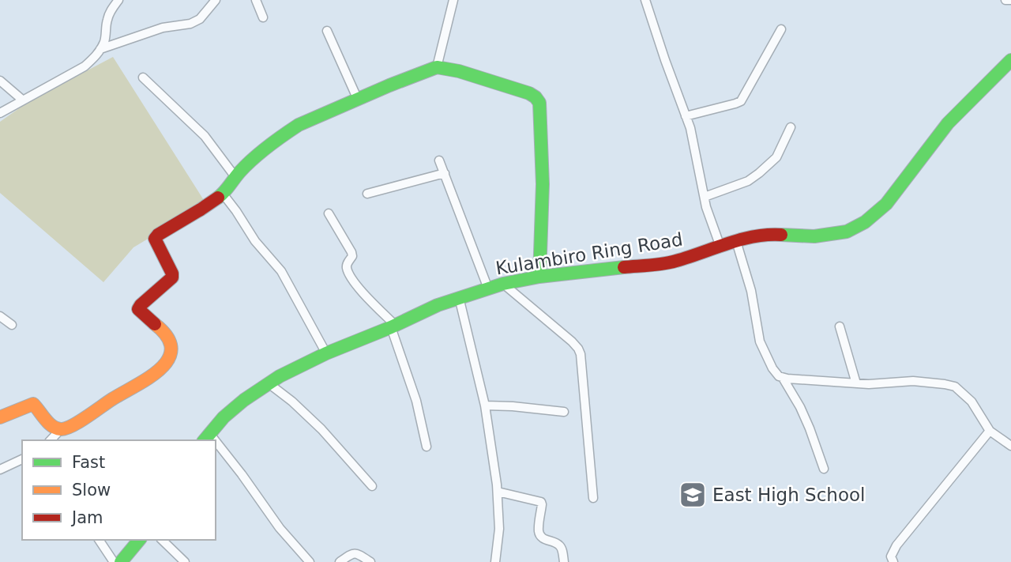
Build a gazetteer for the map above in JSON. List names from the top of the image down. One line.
{"streets":{"street":["Kulambiro Ring Road"]},"places":{"school or university":["East High School"]},"legend":["Fast","Slow","Jam"]}
